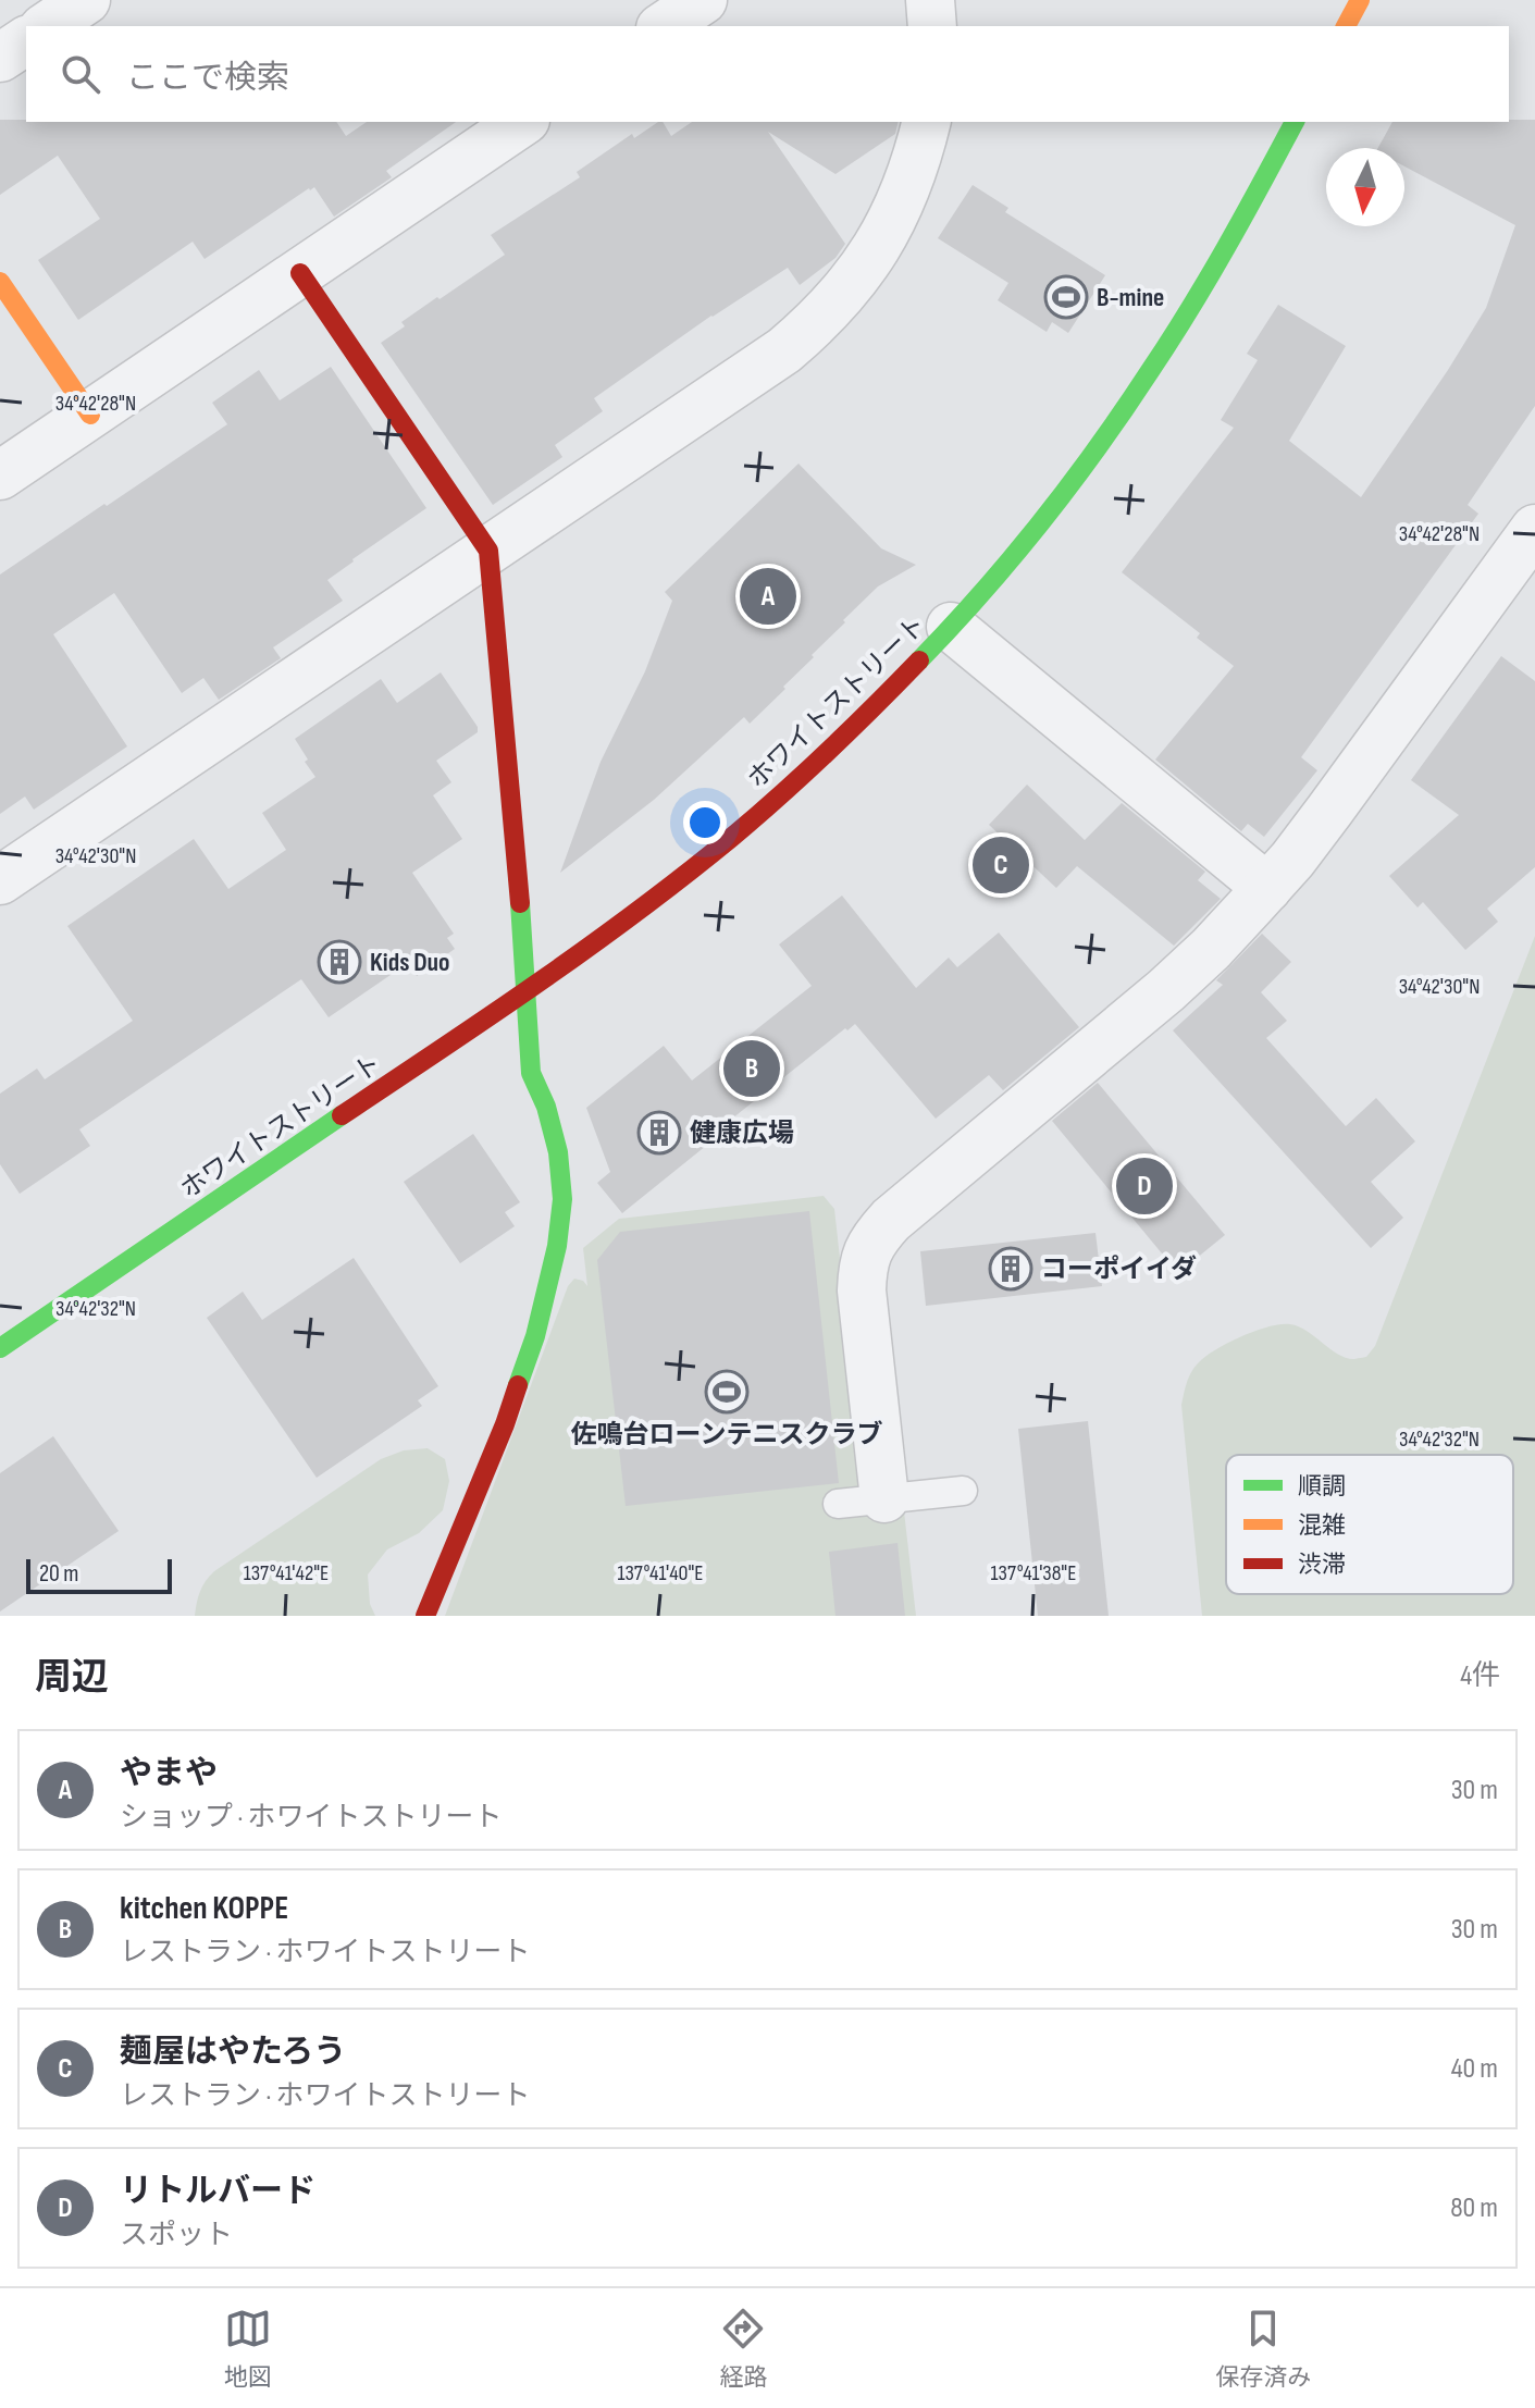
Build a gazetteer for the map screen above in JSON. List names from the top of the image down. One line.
{"streets":{"street":["ホワイトストリート"]},"places":{"sports":["B-mine","佐鳴台ローンテニスクラブ"],"building":["Kids Duo","健康広場","コーポイイダ"]},"legend":["順調","混雑","渋滞"],"scale_bar":"20 m","north":"bottom","page":{"search":"ここで検索","pins":["A","C","B","D"],"scale":"20 m","heading":["周辺","4件"],"list":[{"mark":"A","name":"やまや","note":"ショップ · ホワイトストリート","value":"30 m"},{"mark":"B","name":"kitchen KOPPE","note":"レストラン · ホワイトストリート","value":"30 m"},{"mark":"C","name":"麺屋はやたろう","note":"レストラン · ホワイトストリート","value":"40 m"},{"mark":"D","name":"リトルバード","note":"スポット","value":"80 m"}],"nav":["地図","経路","保存済み"]},"coordinates":["34°42'28\"N","34°42'30\"N","34°42'32\"N","137°41'42\"E","137°41'40\"E","137°41'38\"E"]}
